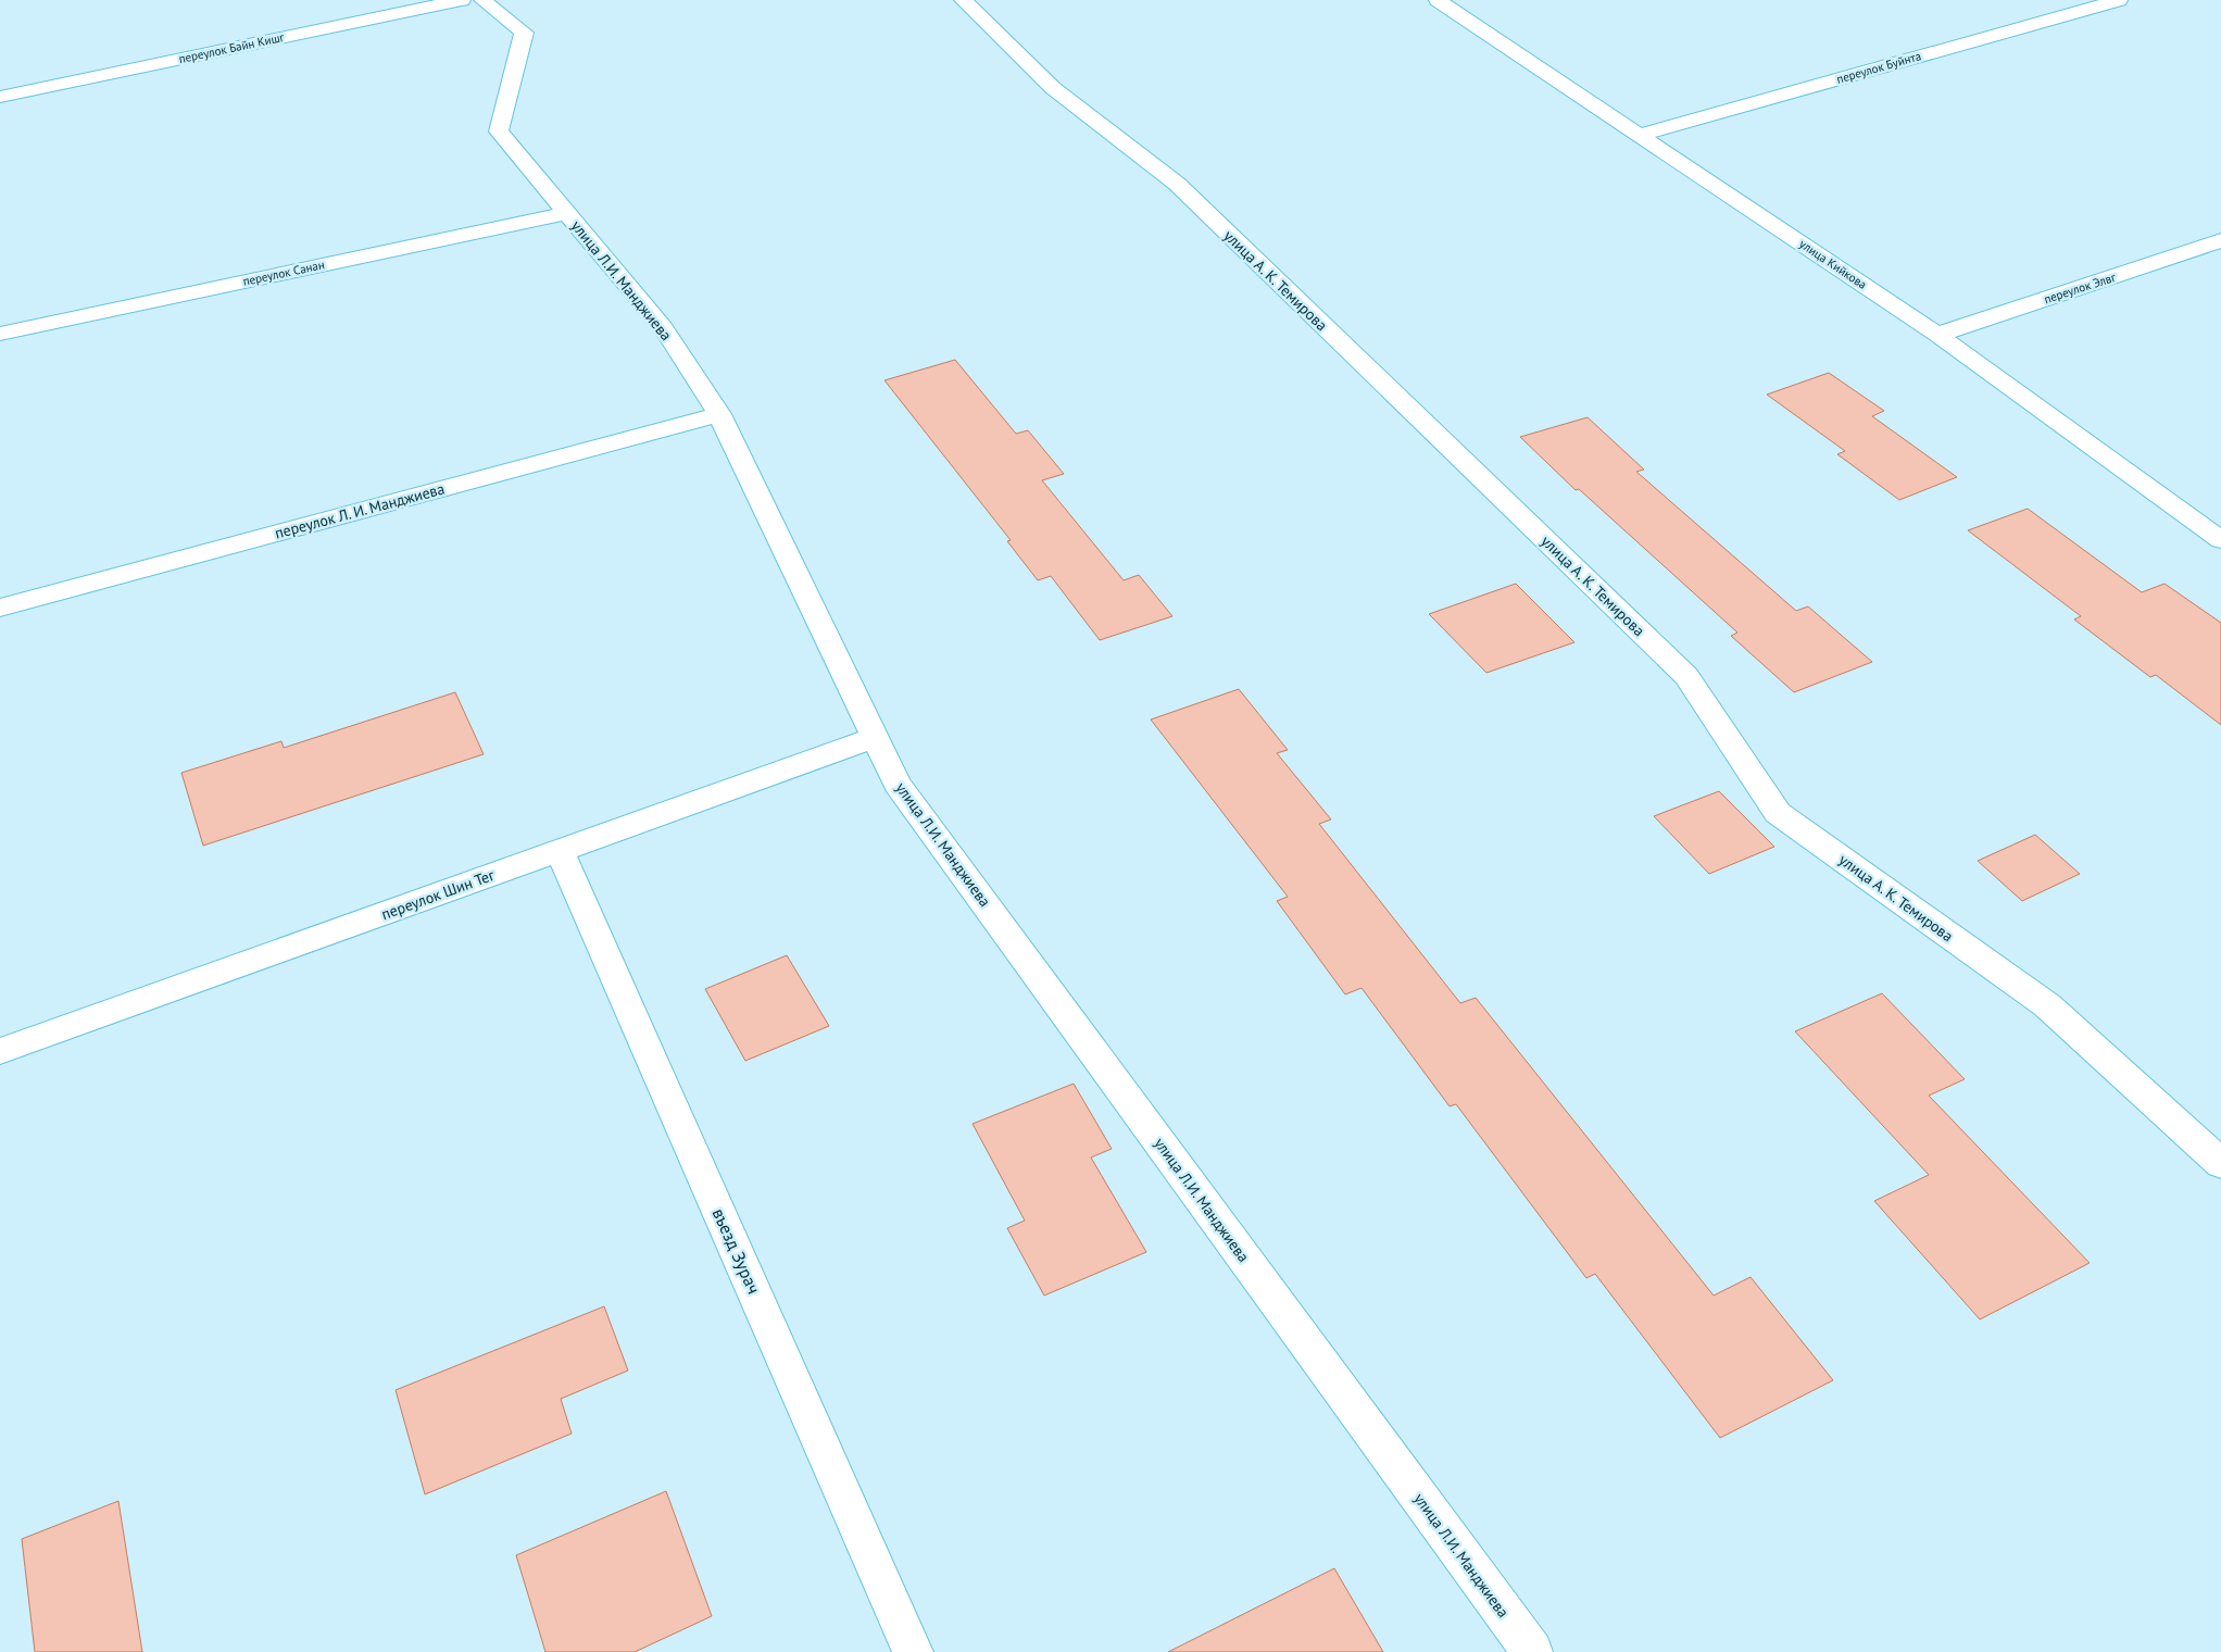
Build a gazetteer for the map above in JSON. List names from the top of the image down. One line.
{"streets":{"street":["переулок Байн Кишг","переулок Буйнта","улица Кийкова","переулок Санан","улица Л.И. Манджиева","улица А. К. Темирова","переулок Элвг","переулок Л. И. Манджиева","переулок Шин Тег","въезд Зурач"]},"crossings":[["переулок Буйнта","улица Кийкова"],["улица Кийкова","переулок Элвг"],["переулок Санан","улица Л.И. Манджиева"],["улица Л.И. Манджиева","переулок Л. И. Манджиева"],["улица Л.И. Манджиева","переулок Шин Тег"],["переулок Шин Тег","въезд Зурач"]]}
